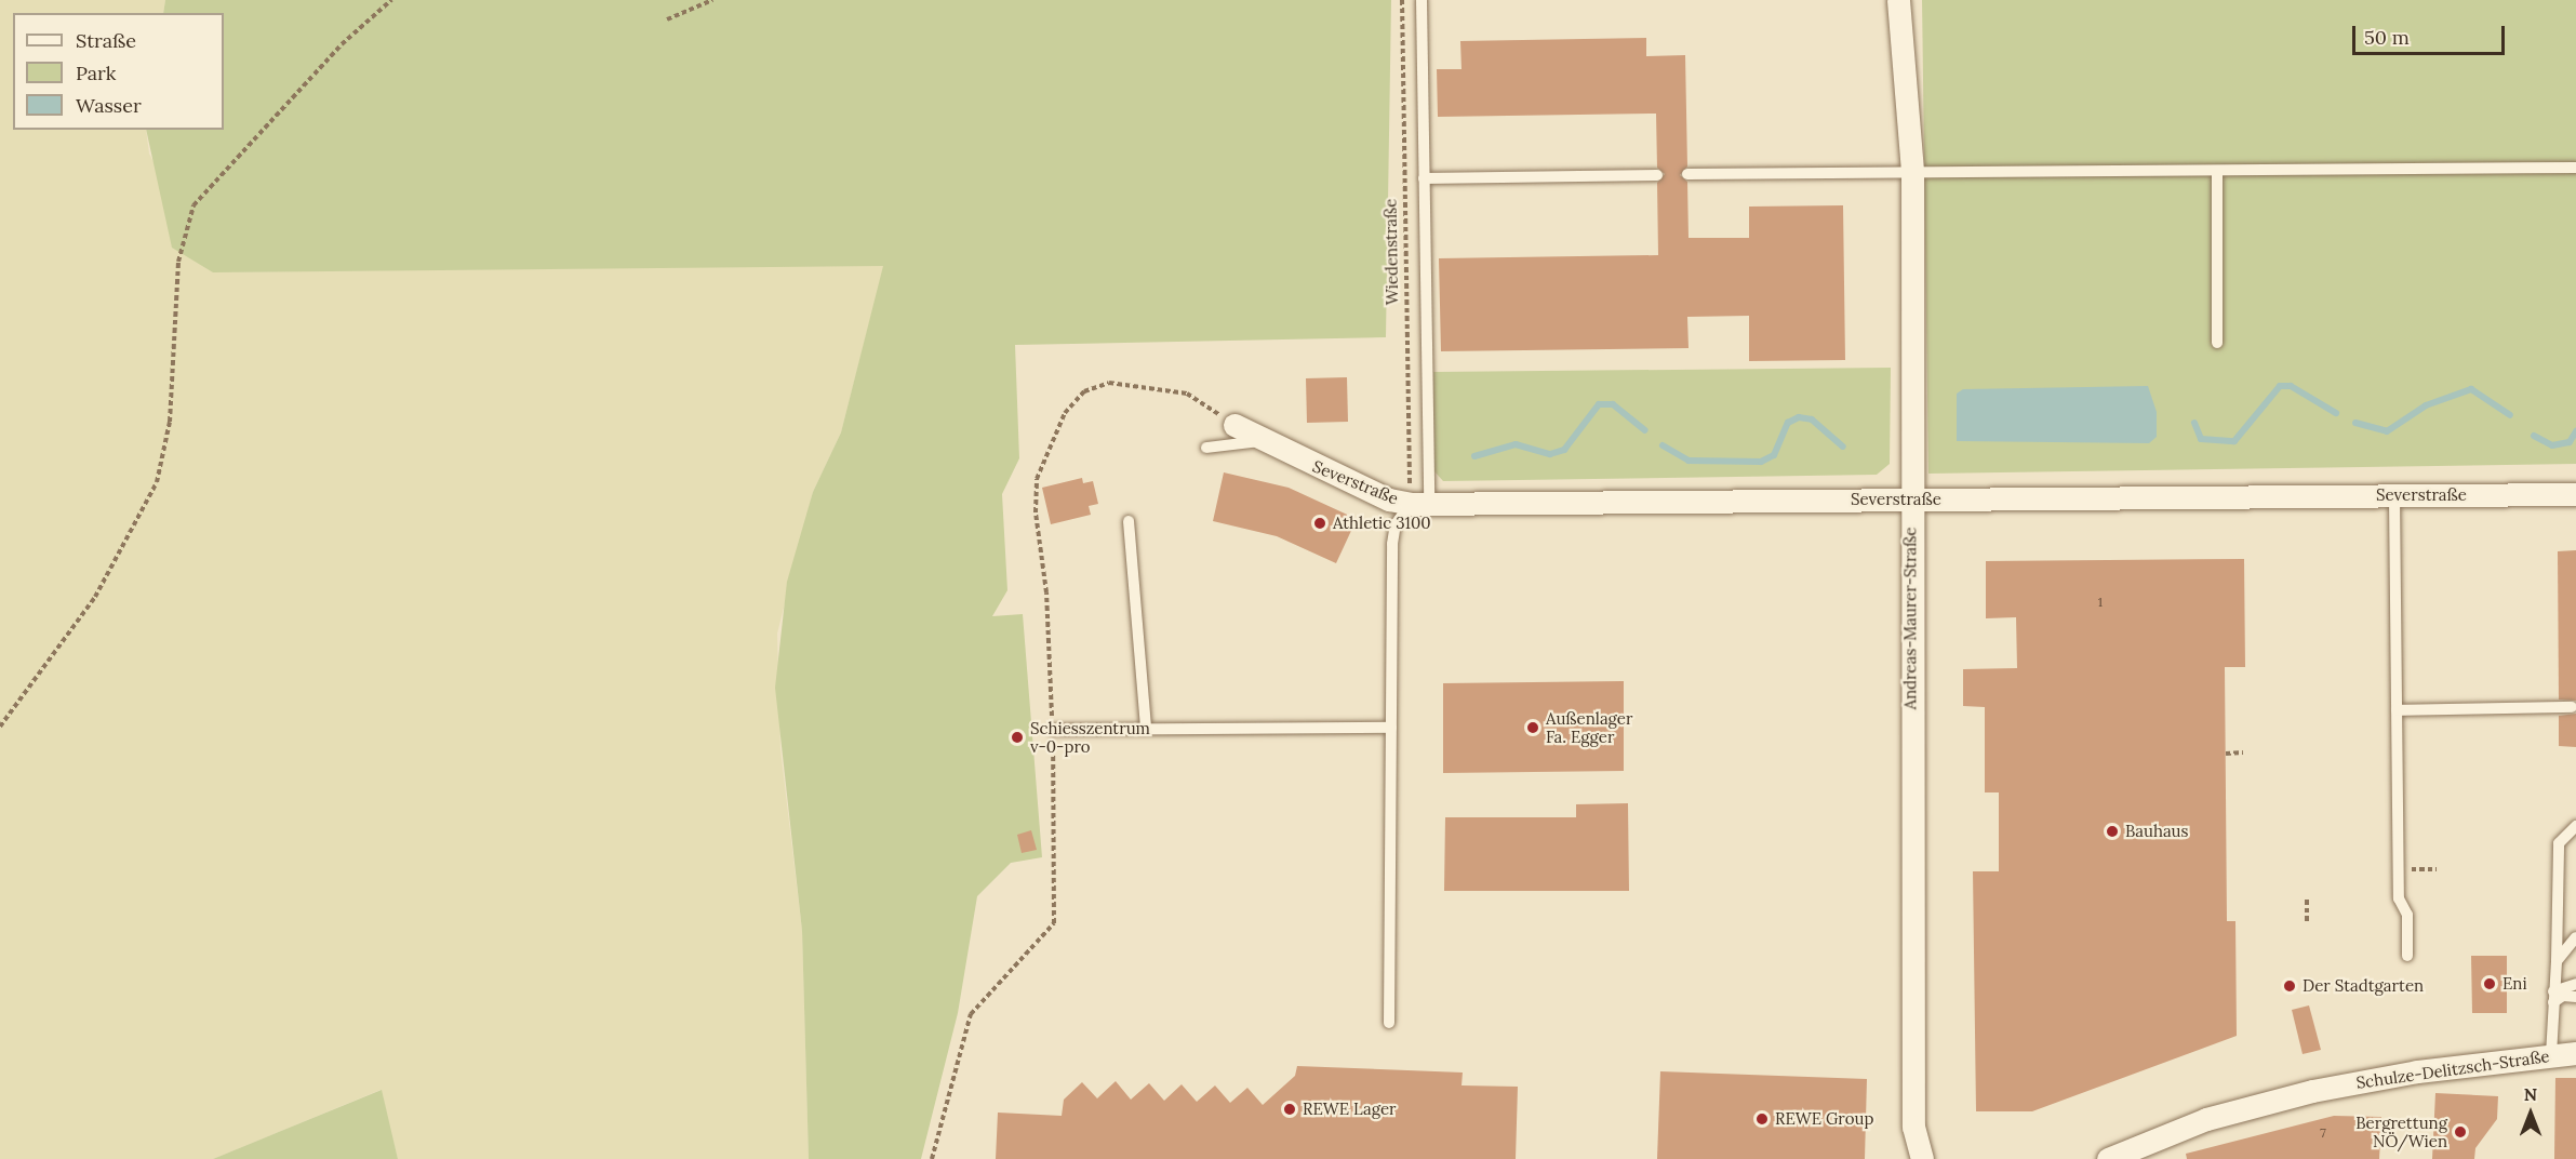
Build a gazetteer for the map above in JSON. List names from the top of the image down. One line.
{"streets":{"street":["Severstraße","Andreas-Maurer-Straße","Schulze-Delitzsch-Straße"],"path":["Wiedenstraße"]},"crossings":[["Wiedenstraße","Severstraße"],["Severstraße","Andreas-Maurer-Straße"]],"places":["Athletic 3100","Außenlager Fa. Egger","Schiesszentrum v-0-pro","Bauhaus","Eni","Der Stadtgarten","REWE Lager","REWE Group","Bergrettung NÖ/Wien"],"house_numbers":["1","7"],"legend":["Straße","Park","Wasser"],"scale_bar":"50 m","north":"top"}
